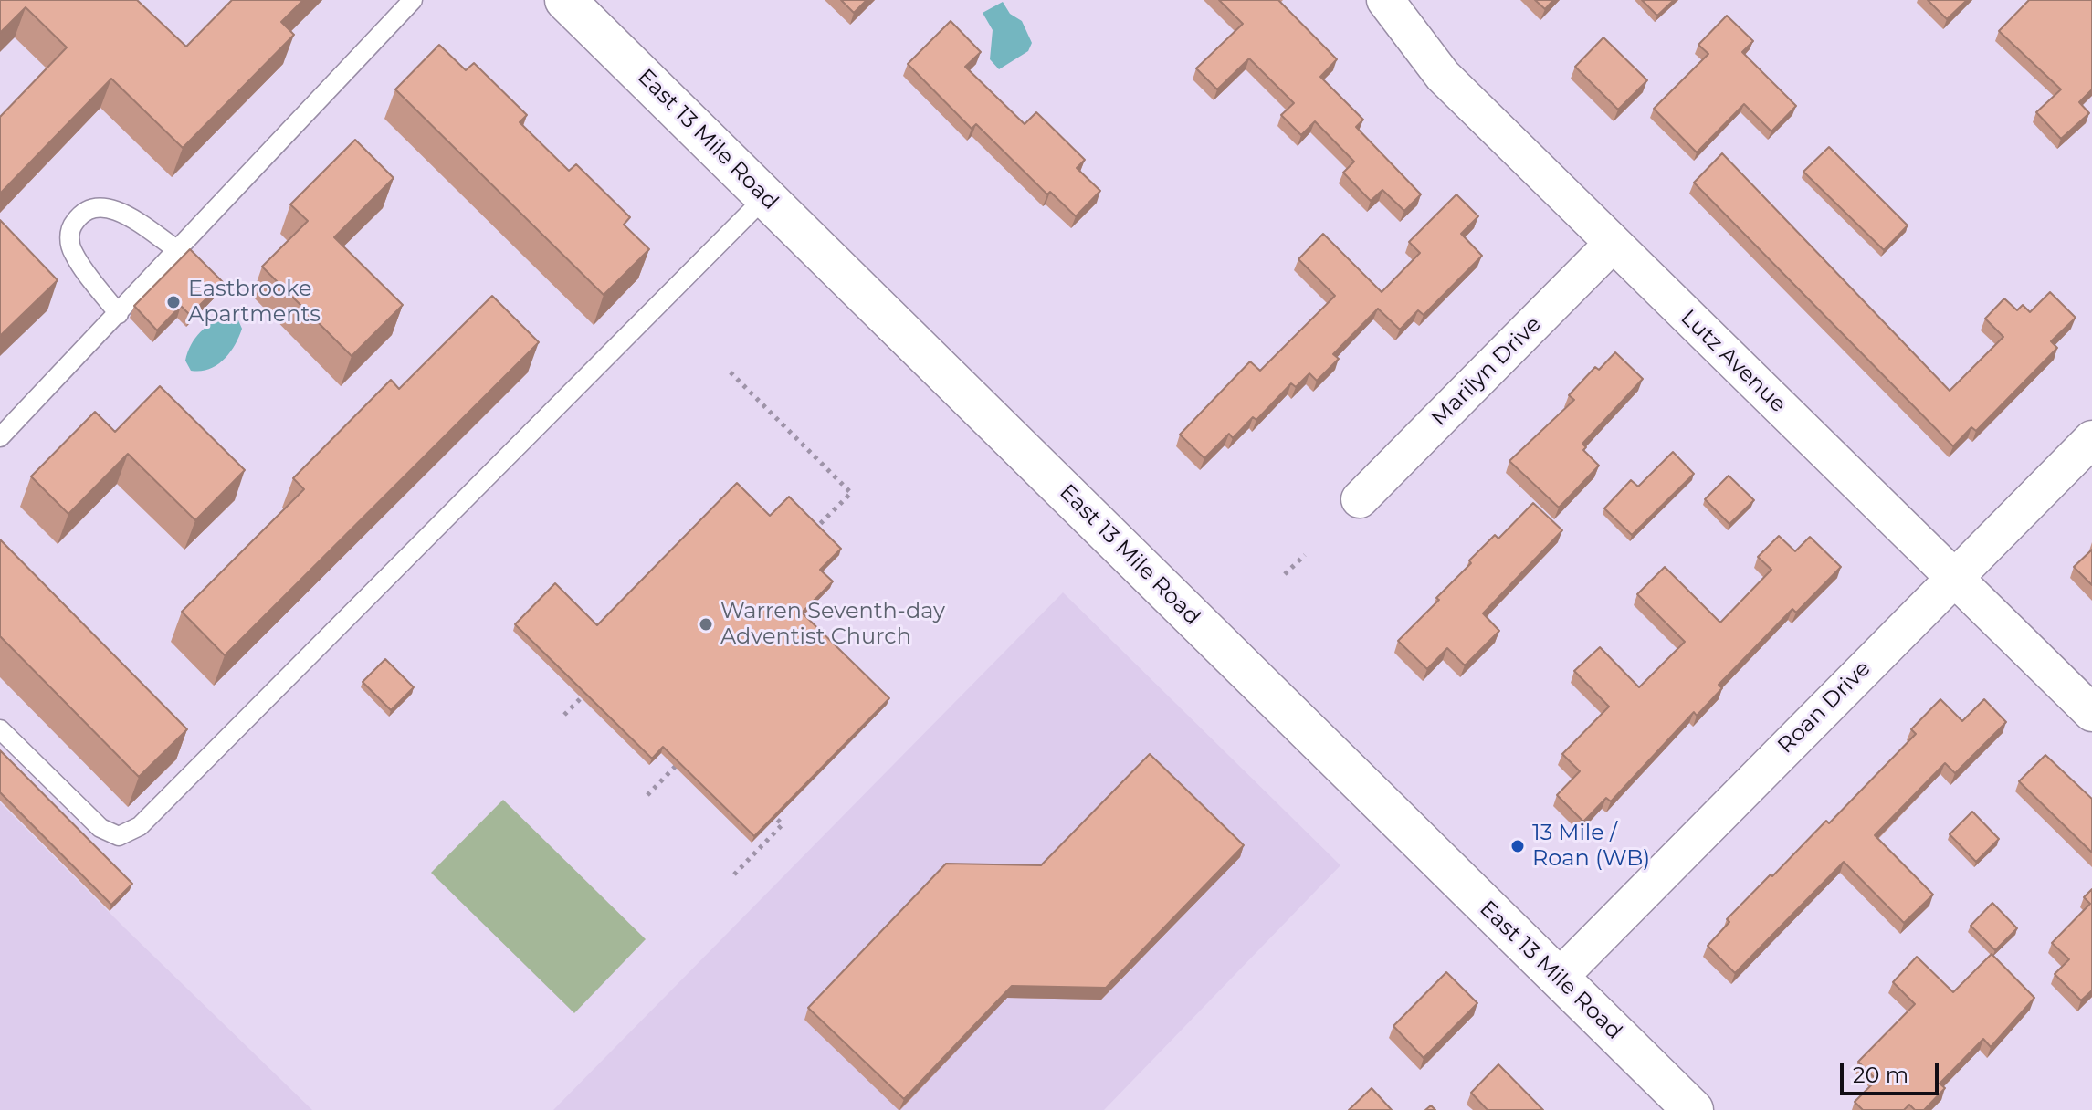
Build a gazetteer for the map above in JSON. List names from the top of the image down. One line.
{"streets":{"main road":["East 13 Mile Road"],"street":["Lutz Avenue","Marilyn Drive","Roan Drive"]},"crossings":[["East 13 Mile Road","Roan Drive"],["Lutz Avenue","Marilyn Drive"],["Lutz Avenue","Roan Drive"]],"places":["Eastbrooke Apartments","Warren Seventh-day Adventist Church","13 Mile / Roan (WB)"],"scale_bar":"20 m"}
